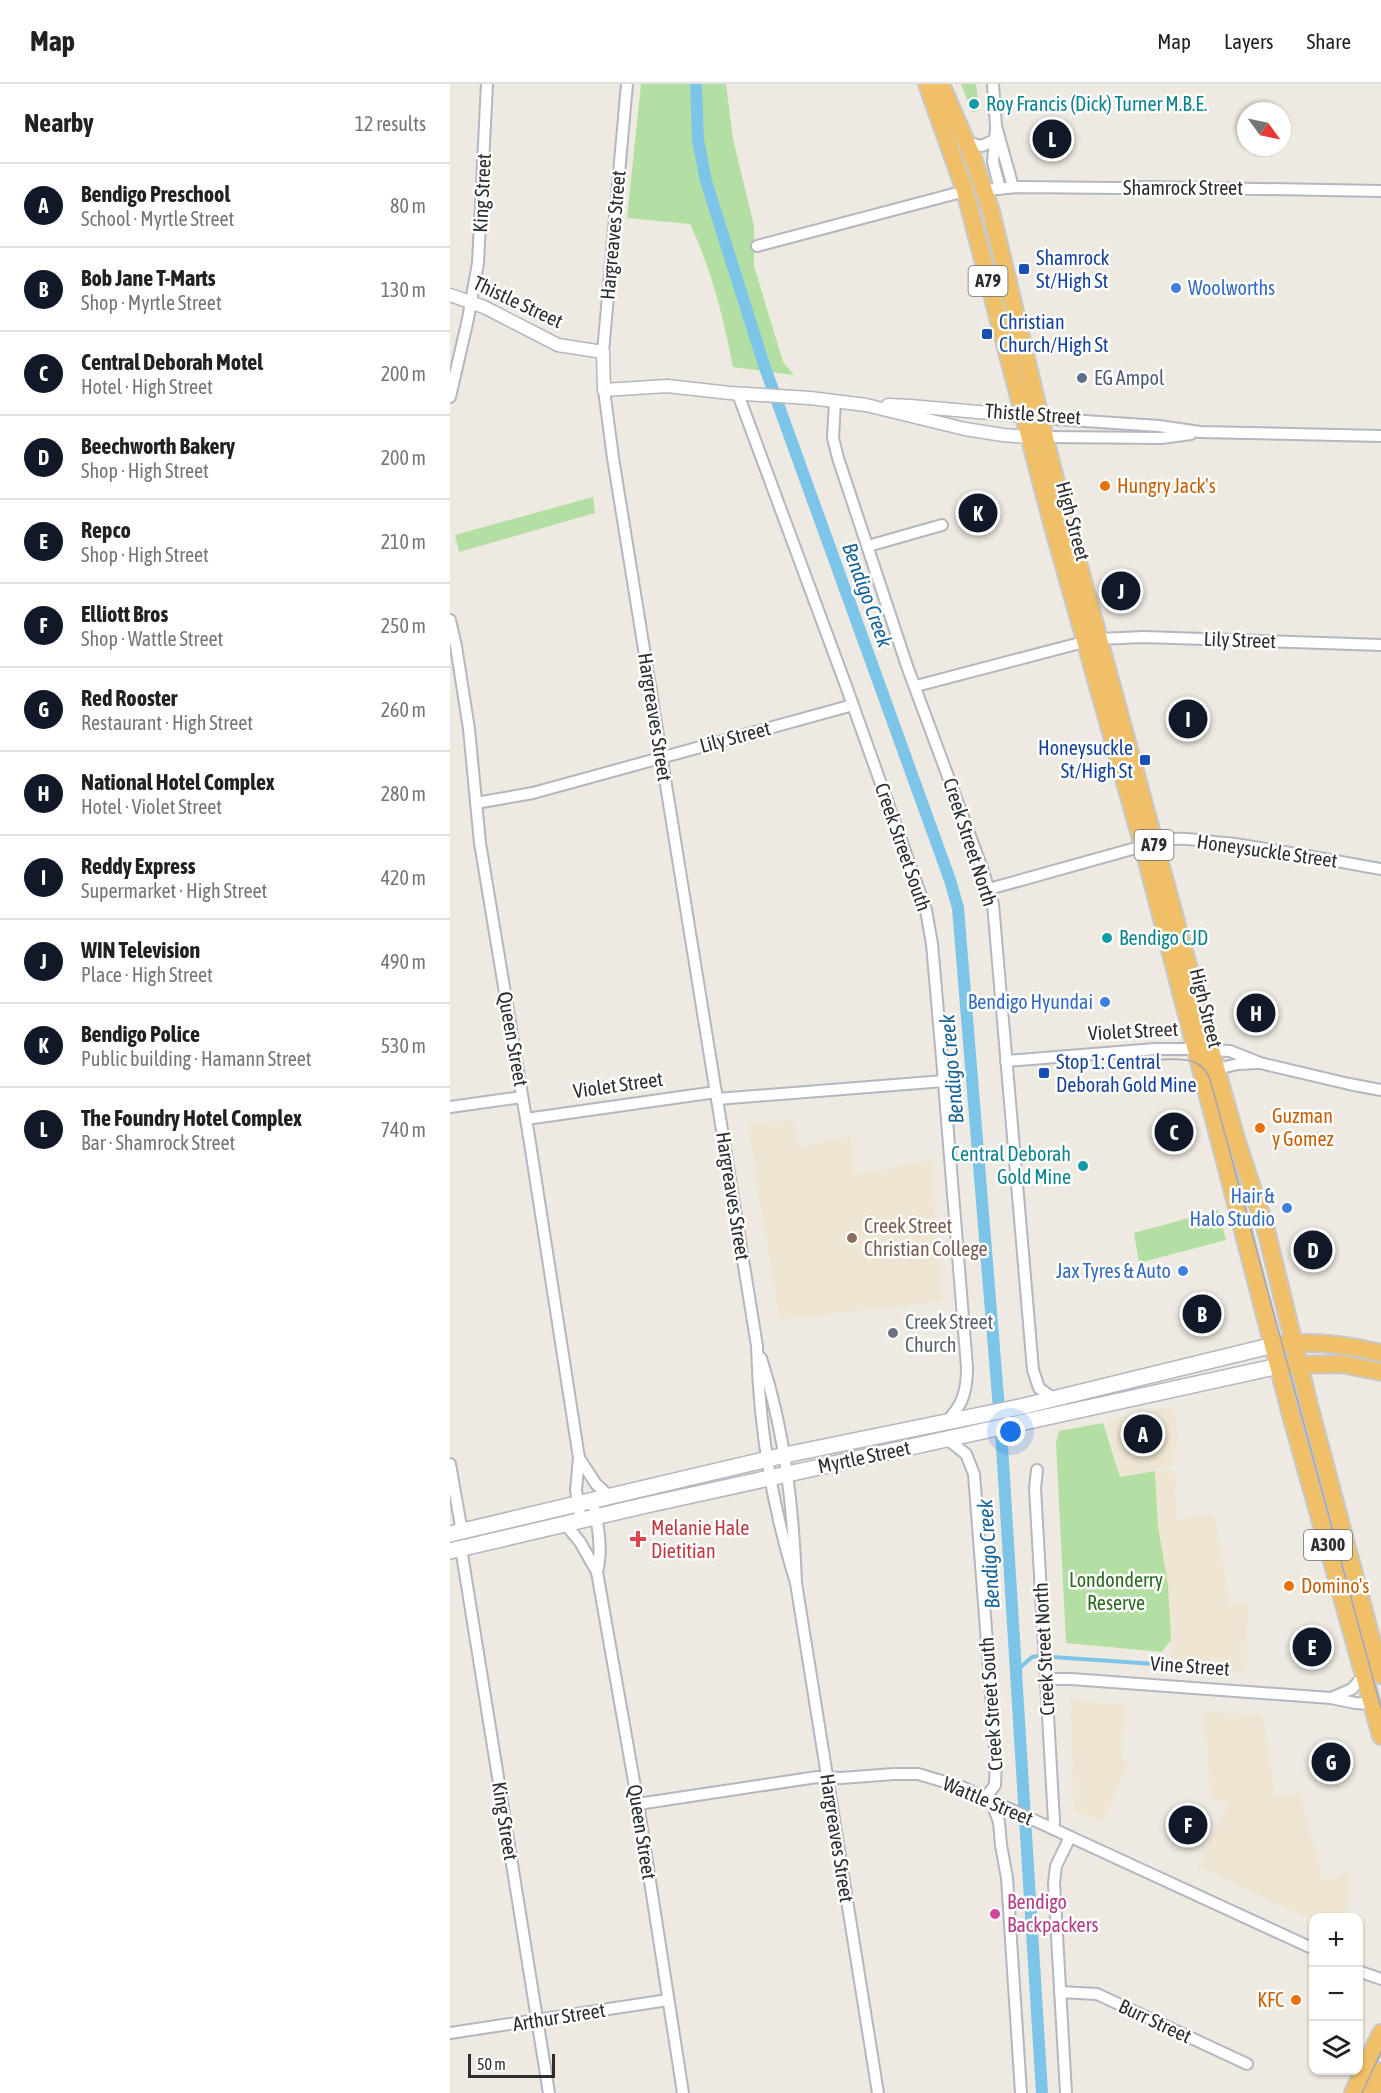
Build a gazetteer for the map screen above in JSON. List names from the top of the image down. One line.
{"streets":{"highway":["A79","Thistle Street","High Street","A300"],"main road":["Myrtle Street"],"street":["Shamrock Street","King Street","Hargreaves Street","Lily Street","Creek Street North","Creek Street South","Honeysuckle Street","Violet Street","Queen Street","Vine Street","Wattle Street","Arthur Street","Burr Street"]},"crossings":[["Shamrock Street","High Street"],["King Street","Thistle Street"],["King Street","Myrtle Street"],["King Street","Arthur Street"],["Hargreaves Street","Thistle Street"],["Hargreaves Street","Lily Street"],["Hargreaves Street","Violet Street"],["Hargreaves Street","Myrtle Street"],["Hargreaves Street","Wattle Street"],["Thistle Street","High Street"],["Thistle Street","Creek Street North"],["Thistle Street","Creek Street South"],["High Street","Lily Street"],["High Street","Honeysuckle Street"],["High Street","Violet Street"],["High Street","Myrtle Street"],["High Street","Vine Street"],["Lily Street","Creek Street North"],["Lily Street","Creek Street South"],["Lily Street","Queen Street"],["Creek Street North","Honeysuckle Street"],["Creek Street North","Violet Street"],["Creek Street North","Myrtle Street"],["Creek Street North","Vine Street"],["Creek Street North","Wattle Street"],["Creek Street South","Violet Street"],["Creek Street South","Myrtle Street"],["Creek Street South","Wattle Street"],["Violet Street","Queen Street"],["Queen Street","Myrtle Street"],["Queen Street","Wattle Street"],["Queen Street","Arthur Street"]],"water":["Bendigo Creek"],"parks":["Londonderry Reserve"],"places":{"other":["Roy Francis (Dick) Turner M.B.E.","Woolworths","EG Ampol","Hungry Jack's","Bendigo CJD","Bendigo Hyundai","Guzman y Gomez","Central Deborah Gold Mine","Hair & Halo Studio","Creek Street Christian College","Jax Tyres & Auto","Creek Street Church","Domino's","Bendigo Backpackers","KFC"],"transit":["Shamrock St/High St","Christian Church/High St","Honeysuckle St/High St","Stop 1: Central Deborah Gold Mine"],"health":["Melanie Hale Dietitian"]},"scale_bar":"50 m","north":"bottom right","page":{"header":"Map","nav":["Map","Layers","Share"],"heading":["Nearby","12 results"],"pins":["L","K","J","I","H","C","D","B","A","E","G","F"],"list":[{"mark":"A","name":"Bendigo Preschool","note":"School · Myrtle Street","value":"80 m"},{"mark":"B","name":"Bob Jane T-Marts","note":"Shop · Myrtle Street","value":"130 m"},{"mark":"C","name":"Central Deborah Motel","note":"Hotel · High Street","value":"200 m"},{"mark":"D","name":"Beechworth Bakery","note":"Shop · High Street","value":"200 m"},{"mark":"E","name":"Repco","note":"Shop · High Street","value":"210 m"},{"mark":"F","name":"Elliott Bros","note":"Shop · Wattle Street","value":"250 m"},{"mark":"G","name":"Red Rooster","note":"Restaurant · High Street","value":"260 m"},{"mark":"H","name":"National Hotel Complex","note":"Hotel · Violet Street","value":"280 m"},{"mark":"I","name":"Reddy Express","note":"Supermarket · High Street","value":"420 m"},{"mark":"J","name":"WIN Television","note":"Place · High Street","value":"490 m"},{"mark":"K","name":"Bendigo Police","note":"Public building · Hamann Street","value":"530 m"},{"mark":"L","name":"The Foundry Hotel Complex","note":"Bar · Shamrock Street","value":"740 m"}],"map_buttons":["+","−"],"scale":"50 m"}}
